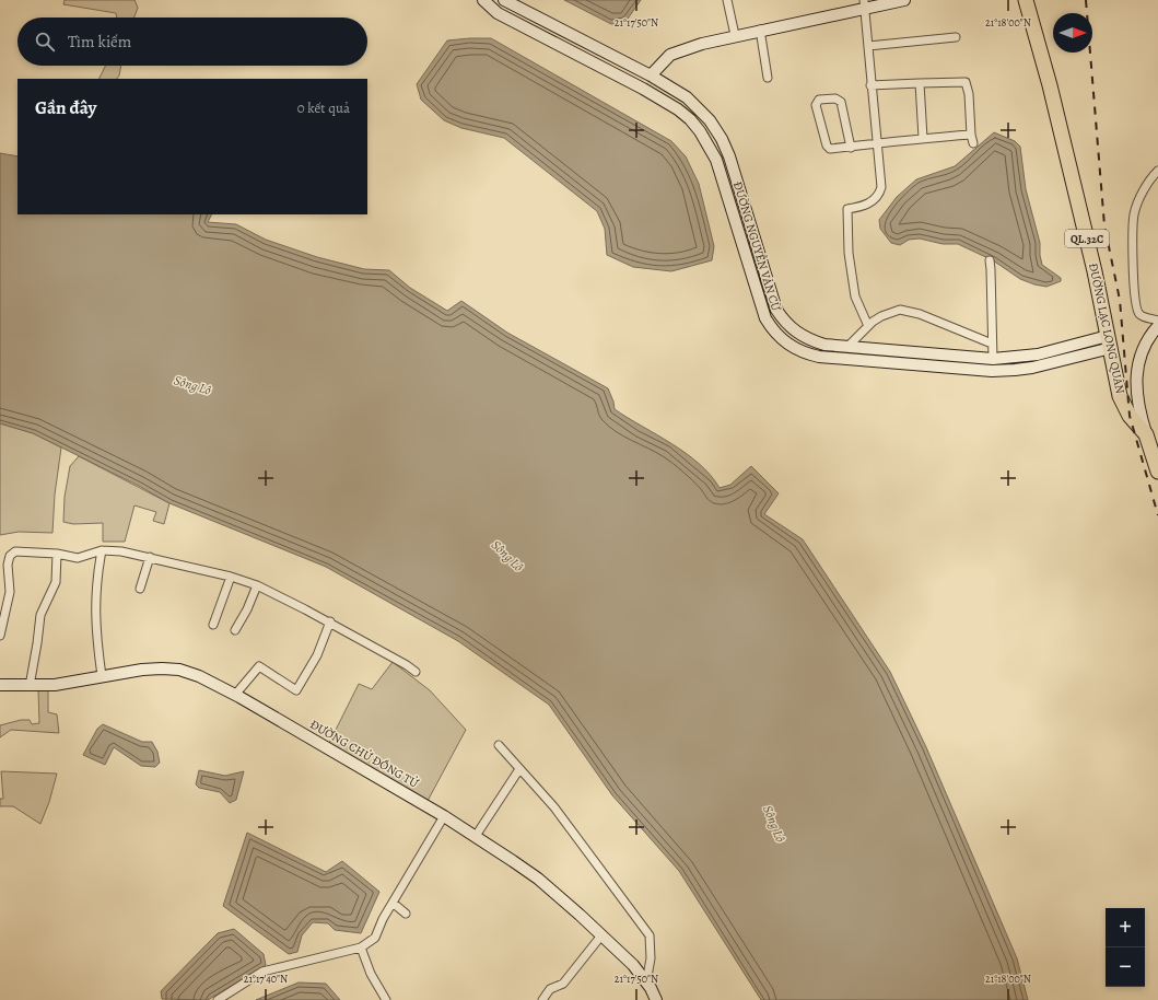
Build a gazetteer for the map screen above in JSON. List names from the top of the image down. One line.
{"streets":{"highway":["QL.32C","ĐƯỜNG LẠC LONG QUÂN"],"main road":["ĐƯỜNG NGUYỄN VĂN CỪ","ĐƯỜNG CHỬ ĐỒNG TỬ"]},"crossings":[["ĐƯỜNG NGUYỄN VĂN CỪ","ĐƯỜNG LẠC LONG QUÂN"]],"water":["Sông Lô"],"north":"right","page":{"search":"Tìm kiếm","heading":["Gần đây","0 kết quả"],"map_buttons":["+","−"]},"coordinates":["21°17'50\"N","21°18'00\"N","21°17'40\"N"]}
